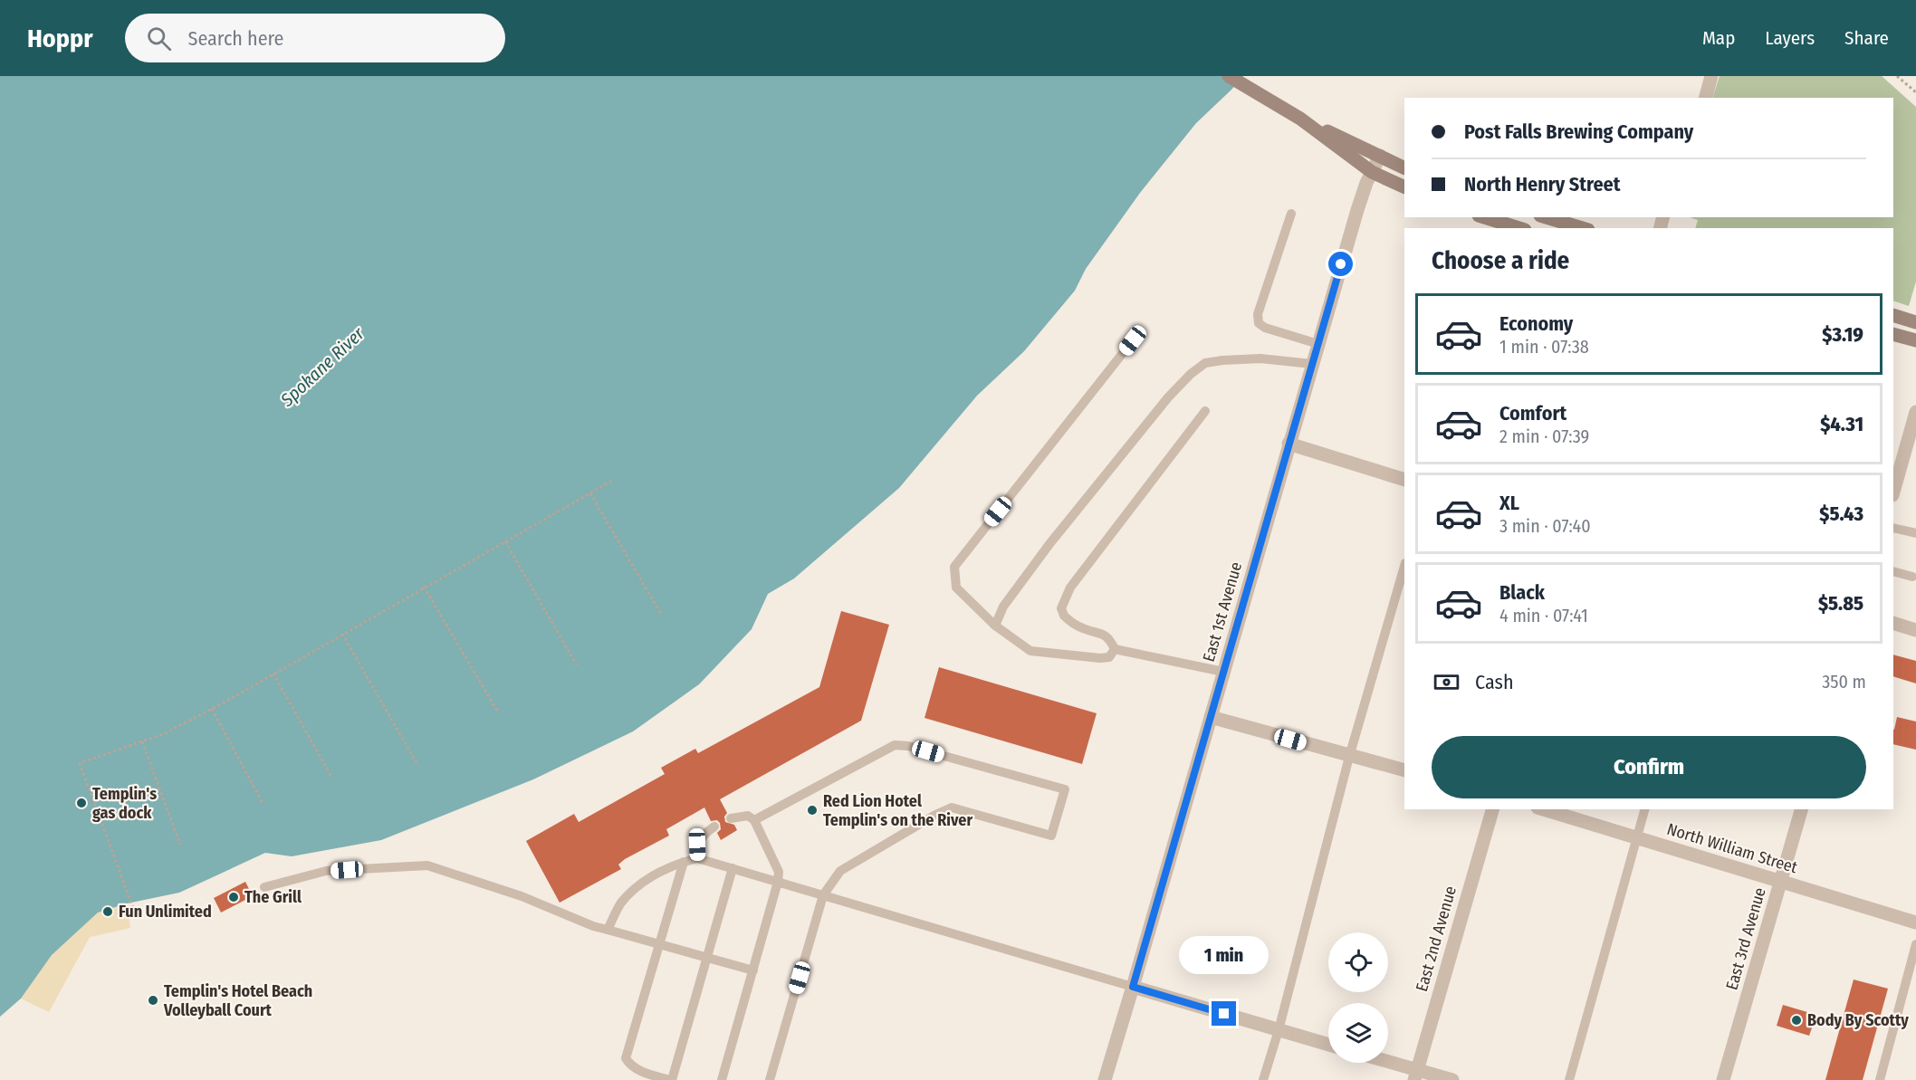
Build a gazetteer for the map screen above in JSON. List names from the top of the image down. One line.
{"streets":{"street":["East 1st Avenue","North William Street","East 2nd Avenue","East 3rd Avenue"]},"crossings":[["North William Street","East 3rd Avenue"]],"water":["Spokane River"],"places":["Templin's gas dock","Red Lion Hotel Templin's on the River","The Grill","Fun Unlimited","Templin's Hotel Beach Volleyball Court","Body By Scotty"],"page":{"header":"Hoppr","search":"Search here","nav":["Map","Layers","Share"],"banner":["Post Falls Brewing Company","North Henry Street"],"heading":"Choose a ride","list":[{"name":"Economy","note":"1 min · 07:38","value":"$3.19"},{"name":"Comfort","note":"2 min · 07:39","value":"$4.31"},{"name":"XL","note":"3 min · 07:40","value":"$5.43"},{"name":"Black","note":"4 min · 07:41","value":"$5.85"}],"pay":["Cash","350 m"],"buttons":"Confirm","bubble":"1 min"}}
